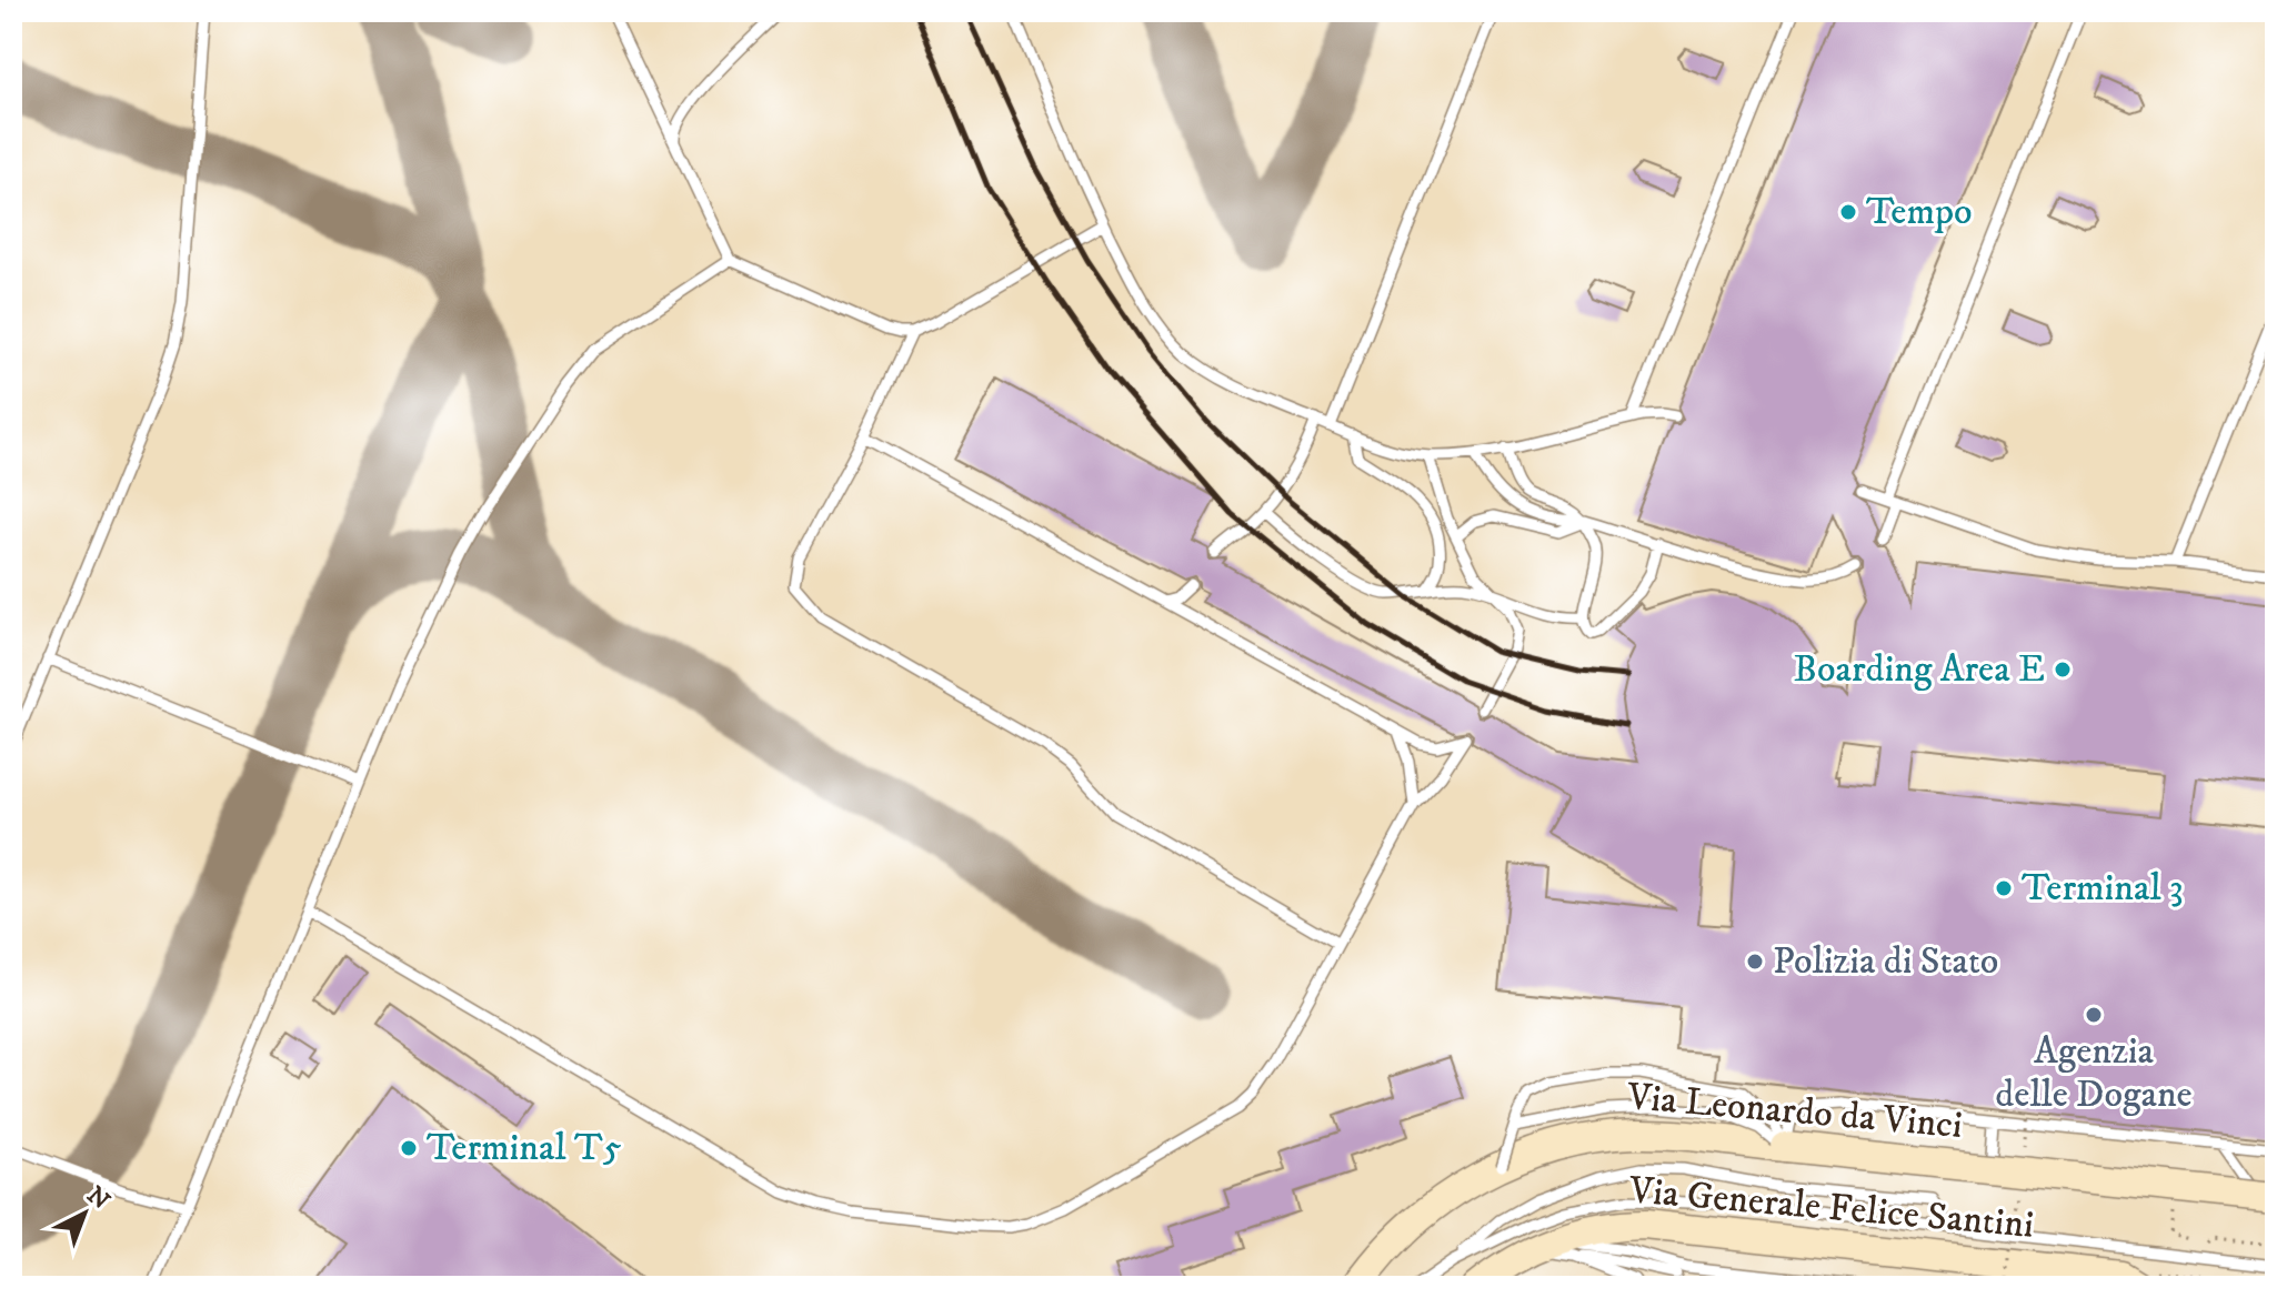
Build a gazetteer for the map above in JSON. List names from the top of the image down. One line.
{"streets":{"main road":["Via Leonardo da Vinci","Via Generale Felice Santini"]},"places":["Tempo","Boarding Area E","Terminal 3","Polizia di Stato","Agenzia delle Dogane","Terminal T5"],"north":"top right"}
